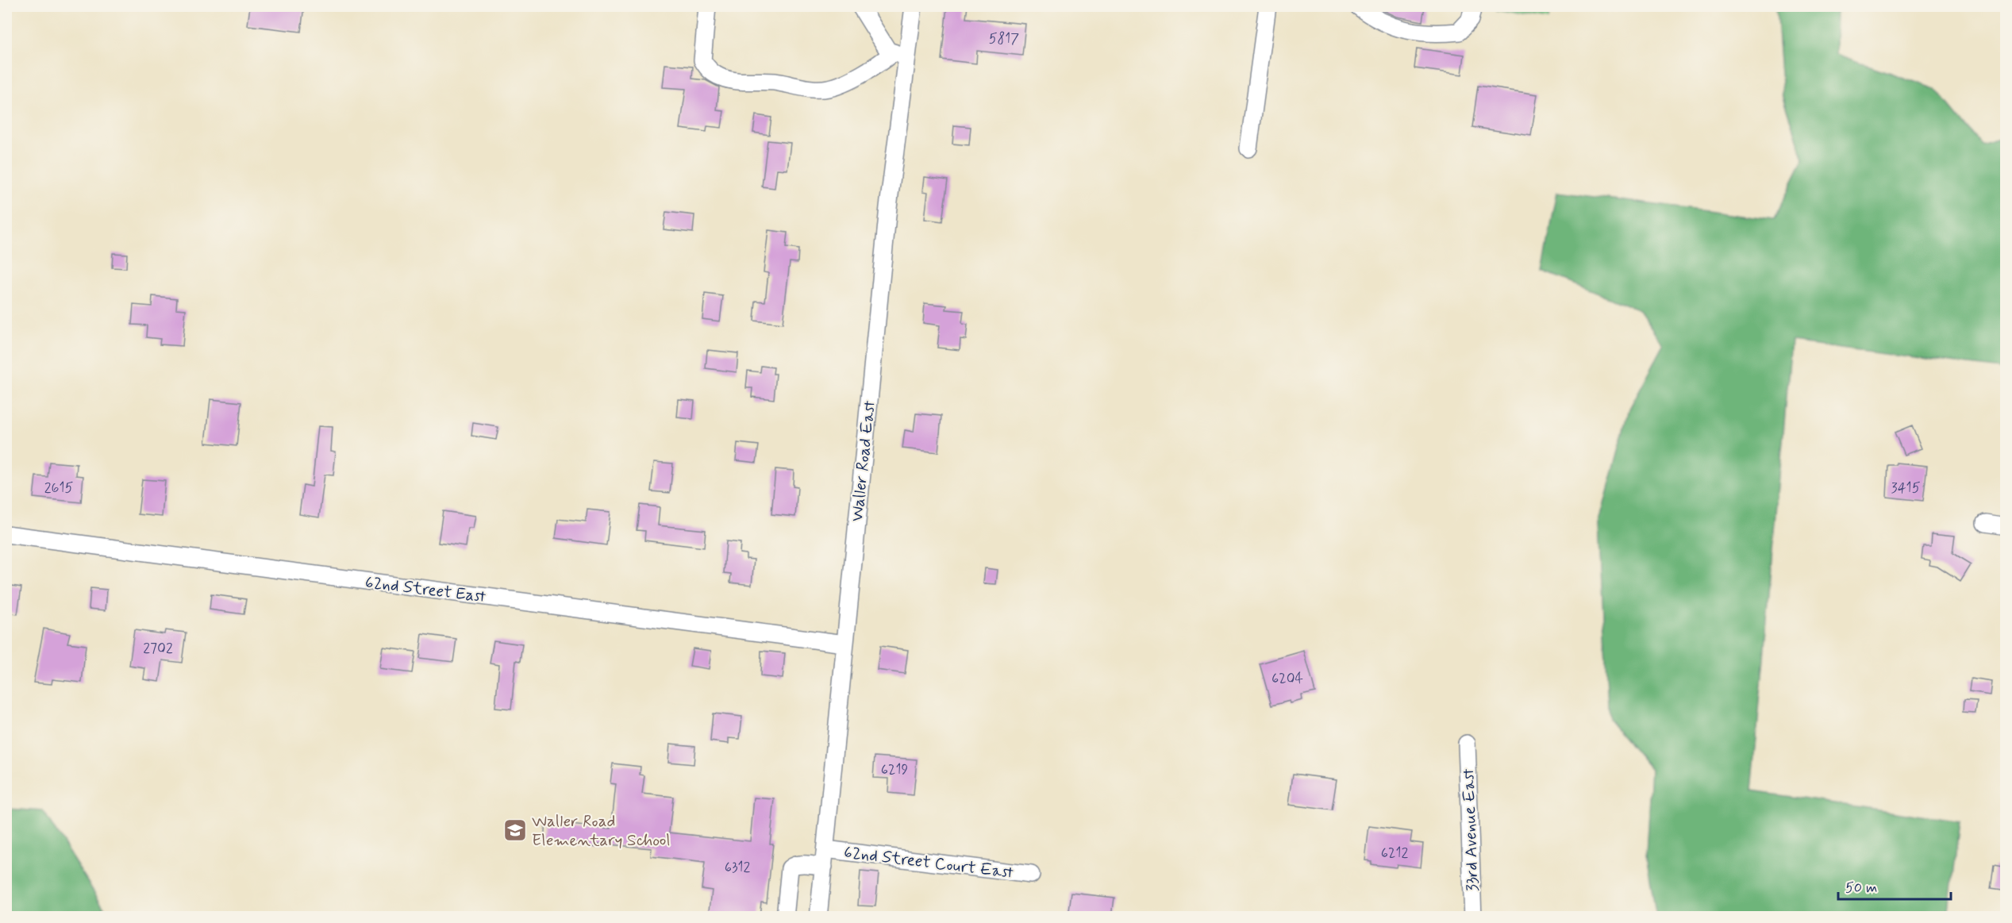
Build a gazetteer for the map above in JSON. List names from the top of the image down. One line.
{"streets":{"street":["Waller Road East","62nd Street East","33rd Avenue East","62nd Street Court East"]},"crossings":[["Waller Road East","62nd Street East"],["Waller Road East","62nd Street Court East"]],"places":{"school or university":["Waller Road Elementary School"]},"house_numbers":["5817","2615","3415","2702","6204","6219","6212","6312"],"scale_bar":"50 m"}
